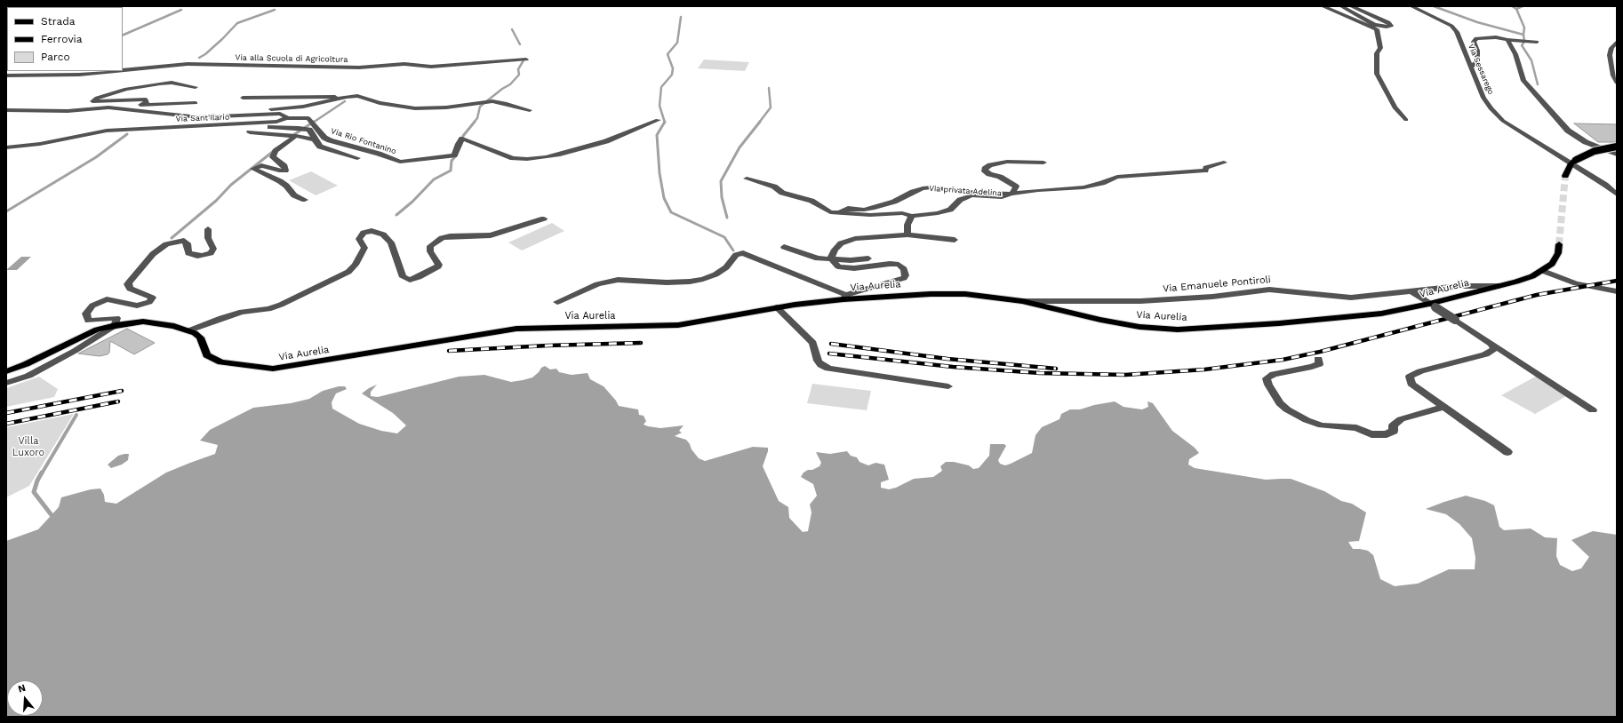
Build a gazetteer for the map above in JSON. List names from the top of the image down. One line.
{"streets":{"main road":["Via Aurelia"],"street":["Via alla Scuola di Agricoltura","Via Sessarego","Via Sant'Ilario","Via Rio Fontanino","Via privata Adelina","Via Emanuele Pontiroli"]},"crossings":[["Via Sant'Ilario","Via Rio Fontanino"],["Via Emanuele Pontiroli","Via Aurelia"]],"parks":["Villa Luxoro"],"legend":["Strada","Ferrovia","Parco"],"north":"top"}
